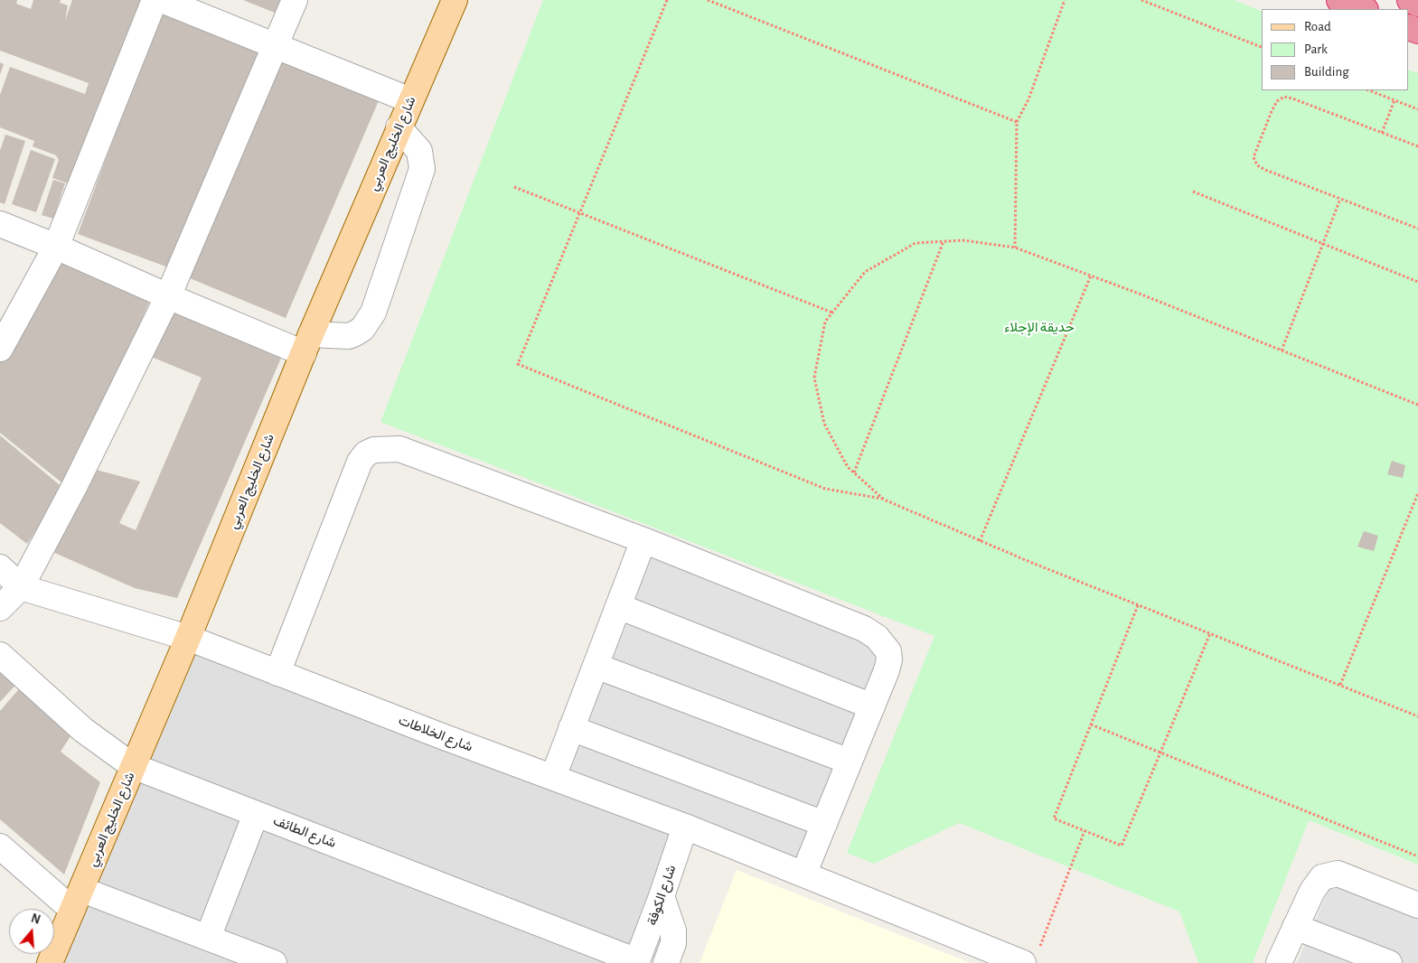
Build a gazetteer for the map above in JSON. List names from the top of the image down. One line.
{"streets":{"main road":["شارع الخليج العربي"],"street":["شارع الخلاطات","شارع الطائف","شارع الكوفة"]},"crossings":[["شارع الخليج العربي","شارع الخلاطات"],["شارع الخليج العربي","شارع الطائف"],["شارع الخلاطات","شارع الكوفة"],["شارع الطائف","شارع الكوفة"]],"parks":["حديقة الإجلاء"],"legend":["Road","Park","Building"],"north":"top"}
